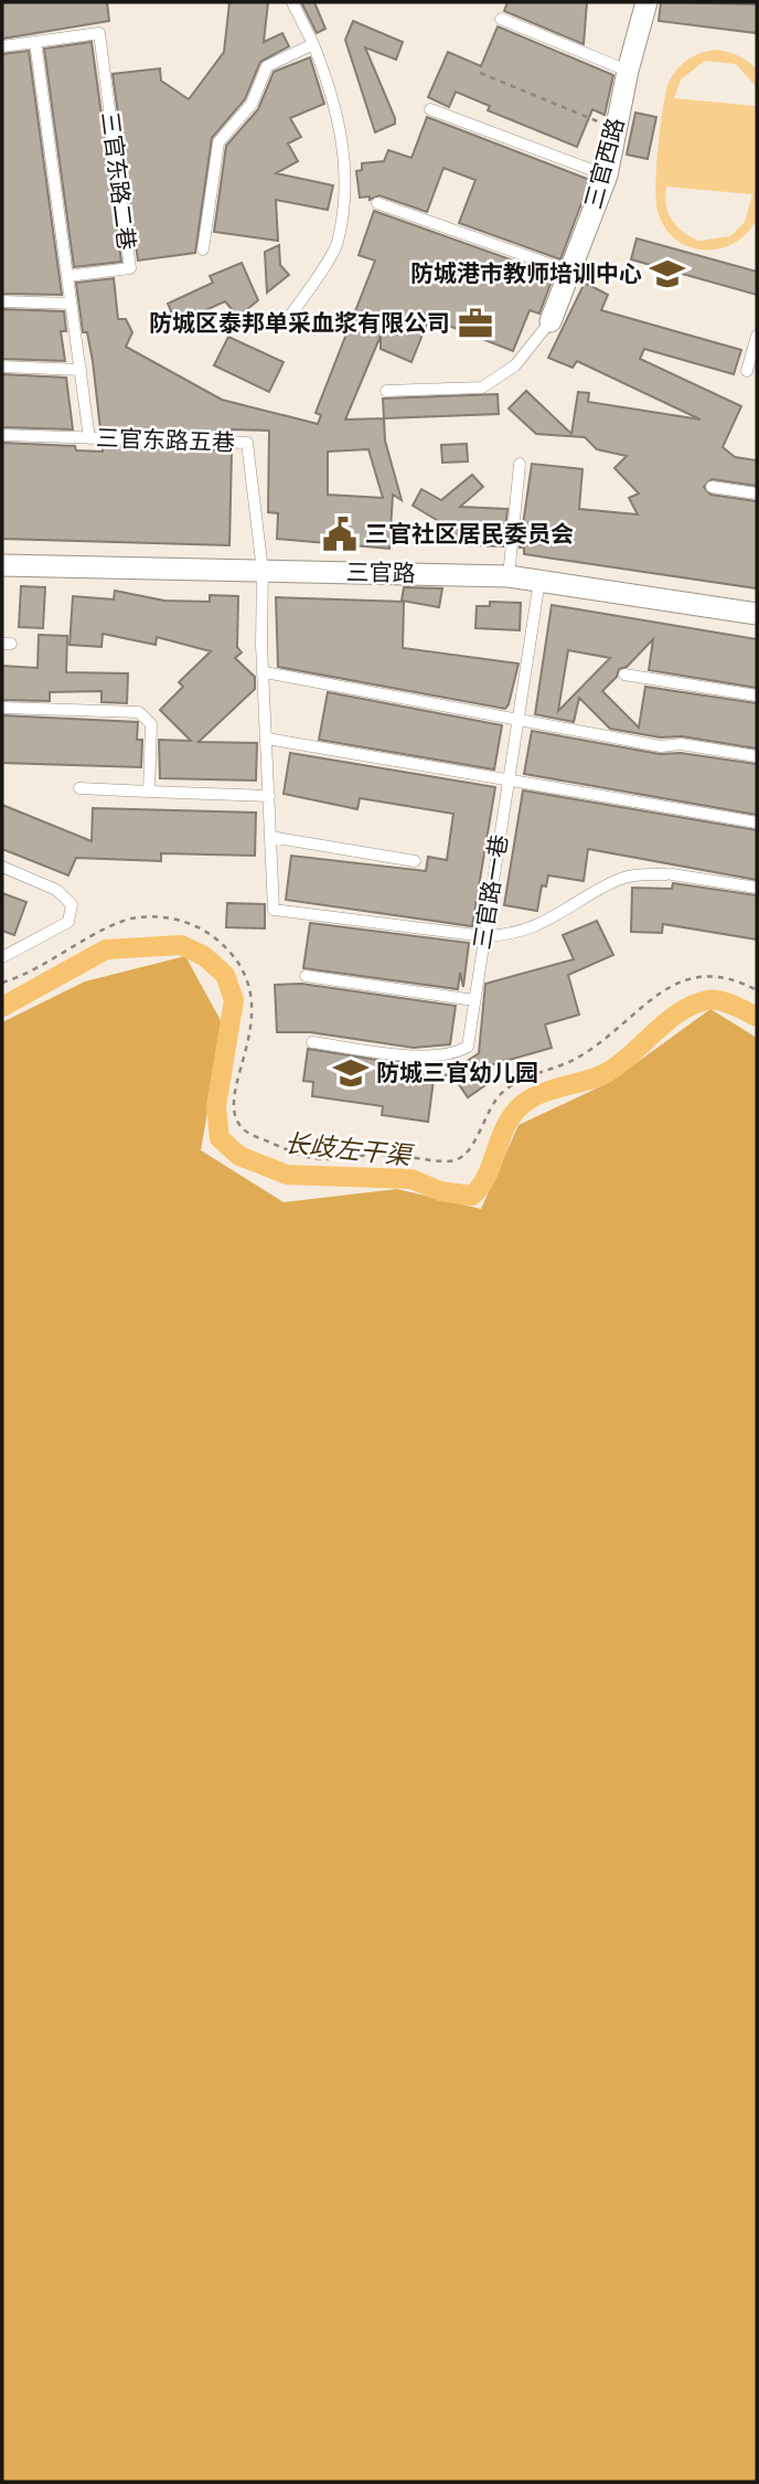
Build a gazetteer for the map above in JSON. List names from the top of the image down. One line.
{"streets":{"street":["三官西路","三官路"],"lane":["三官东路二巷","三官东路五巷","三官路一巷"]},"crossings":[["三官东路五巷","三官路"],["三官路","三官路一巷"]],"water":["长歧左干渠"],"places":{"school or university":["防城港市教师培训中心","防城三官幼儿园"],"office":["防城区泰邦单采血浆有限公司"],"public building":["三官社区居民委员会"]}}
